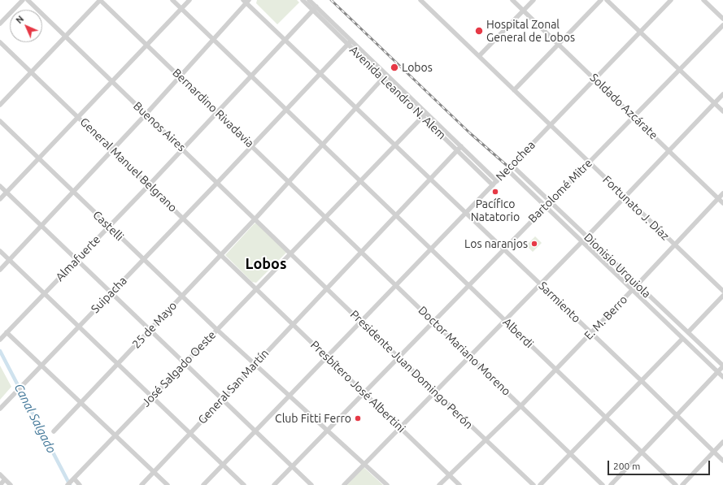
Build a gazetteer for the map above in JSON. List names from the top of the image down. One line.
{"streets":{"street":["Avenida Leandro N. Alem","Soldado Azcárate","Bernardino Rivadavia","Buenos Aires","Necochea","General Manuel Belgrano","Bartolomé Mitre","Fortunato J. Díaz","Castelli","Almafuerte","Dionisio Urquiola","Suipacha","Sarmiento","E. M. Berro","25 de Mayo","Alberdi","Doctor Mariano Moreno","José Salgado Oeste","Presidente Juan Domingo Perón","General San Martín","Presbítero José Albertini"]},"crossings":[["Avenida Leandro N. Alem","Necochea"],["Avenida Leandro N. Alem","Almafuerte"],["Avenida Leandro N. Alem","Suipacha"],["Avenida Leandro N. Alem","25 de Mayo"],["Avenida Leandro N. Alem","José Salgado Oeste"],["Avenida Leandro N. Alem","General San Martín"],["Soldado Azcárate","Necochea"],["Soldado Azcárate","Bartolomé Mitre"],["Soldado Azcárate","E. M. Berro"],["Bernardino Rivadavia","Almafuerte"],["Bernardino Rivadavia","Suipacha"],["Bernardino Rivadavia","25 de Mayo"],["Bernardino Rivadavia","Doctor Mariano Moreno"],["Bernardino Rivadavia","José Salgado Oeste"],["Buenos Aires","Almafuerte"],["Buenos Aires","Suipacha"],["Buenos Aires","25 de Mayo"],["Buenos Aires","José Salgado Oeste"],["Buenos Aires","Presidente Juan Domingo Perón"],["Necochea","Fortunato J. Díaz"],["Necochea","Castelli"],["Necochea","Dionisio Urquiola"],["Necochea","Sarmiento"],["Necochea","Alberdi"],["Necochea","Doctor Mariano Moreno"],["Necochea","Presidente Juan Domingo Perón"],["Necochea","Presbítero José Albertini"],["General Manuel Belgrano","Almafuerte"],["General Manuel Belgrano","Suipacha"],["General Manuel Belgrano","25 de Mayo"],["General Manuel Belgrano","José Salgado Oeste"],["General Manuel Belgrano","Presbítero José Albertini"],["Bartolomé Mitre","Fortunato J. Díaz"],["Bartolomé Mitre","Castelli"],["Bartolomé Mitre","Dionisio Urquiola"],["Bartolomé Mitre","Sarmiento"],["Bartolomé Mitre","Alberdi"],["Bartolomé Mitre","Doctor Mariano Moreno"],["Bartolomé Mitre","Presidente Juan Domingo Perón"],["Bartolomé Mitre","Presbítero José Albertini"],["Fortunato J. Díaz","E. M. Berro"],["Castelli","Almafuerte"],["Castelli","Suipacha"],["Castelli","25 de Mayo"],["Castelli","José Salgado Oeste"],["Castelli","General San Martín"],["Almafuerte","Sarmiento"],["Almafuerte","Alberdi"],["Dionisio Urquiola","E. M. Berro"],["Suipacha","Sarmiento"],["Suipacha","Alberdi"],["Sarmiento","E. M. Berro"],["Sarmiento","25 de Mayo"],["Sarmiento","José Salgado Oeste"],["Sarmiento","General San Martín"],["E. M. Berro","Alberdi"],["E. M. Berro","Doctor Mariano Moreno"],["E. M. Berro","Presidente Juan Domingo Perón"],["E. M. Berro","Presbítero José Albertini"],["25 de Mayo","Alberdi"],["Alberdi","José Salgado Oeste"],["Alberdi","General San Martín"],["Doctor Mariano Moreno","José Salgado Oeste"],["Doctor Mariano Moreno","General San Martín"],["José Salgado Oeste","Presidente Juan Domingo Perón"],["José Salgado Oeste","Presbítero José Albertini"],["Presidente Juan Domingo Perón","General San Martín"],["General San Martín","Presbítero José Albertini"]],"districts":["Lobos"],"water":["Canal Salgado"],"places":["Hospital Zonal General de Lobos","Lobos","Pacífico Natatorio","Los naranjos","Club Fitti Ferro"],"scale_bar":"200 m","north":"top left"}
